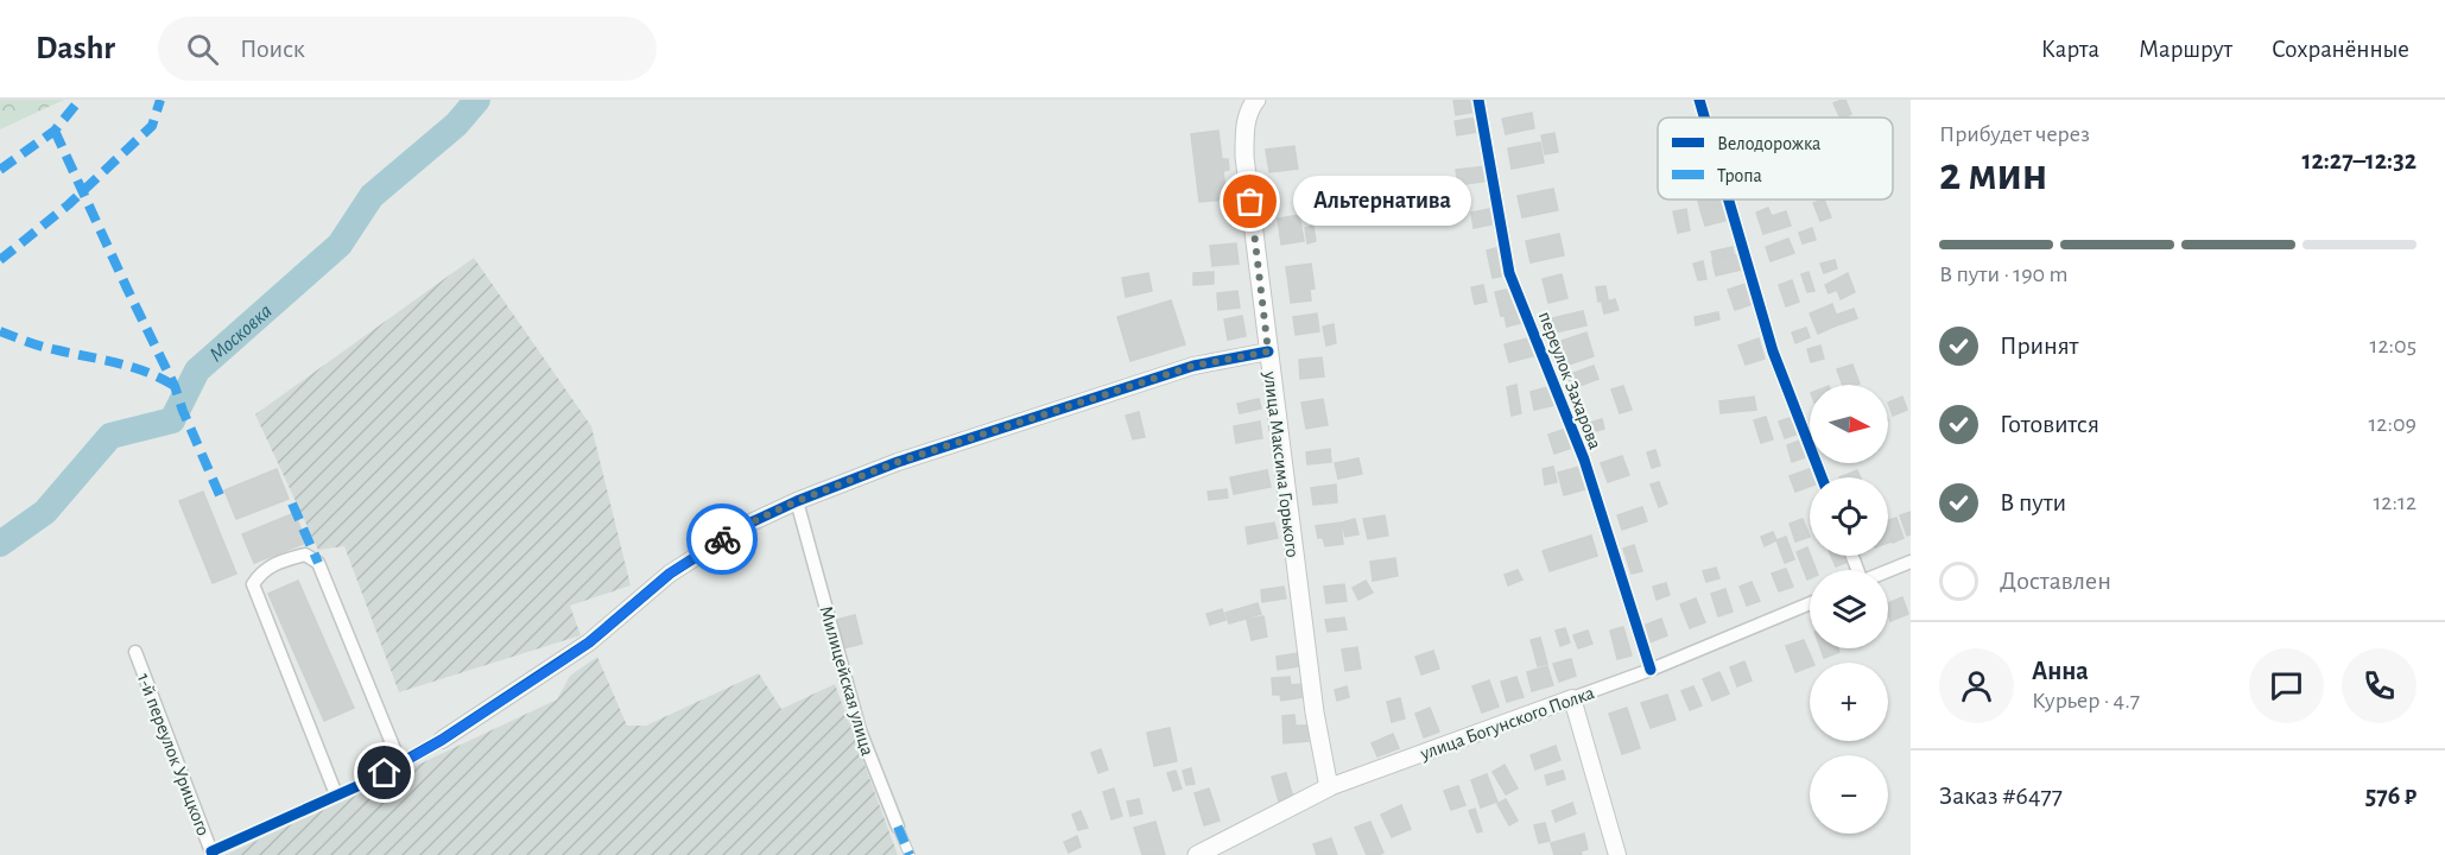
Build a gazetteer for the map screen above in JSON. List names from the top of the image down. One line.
{"streets":{"main road":["улица Максима Горького","улица Богунского Полка"],"street":["переулок Захарова","Милицейская улица","1-й переулок Урицкого"]},"crossings":[["переулок Захарова","улица Богунского Полка"],["улица Максима Горького","улица Богунского Полка"]],"water":["Московка"],"places":["Альтернатива"],"legend":["Велодорожка","Тропа"],"north":"right","page":{"header":"Dashr","search":"Поиск","nav":["Карта","Маршрут","Сохранённые"],"heading":["2 мин","Прибудет через","12:27–12:32"],"panel":["Анна","Курьер · 4.7","Заказ #6477","576 ₽"],"bubble":"Альтернатива","bar":"В пути · 190 m","list":[["Принят","12:05"],["Готовится","12:09"],["В пути","12:12"],"Доставлен"],"map_buttons":["+","−"]}}
